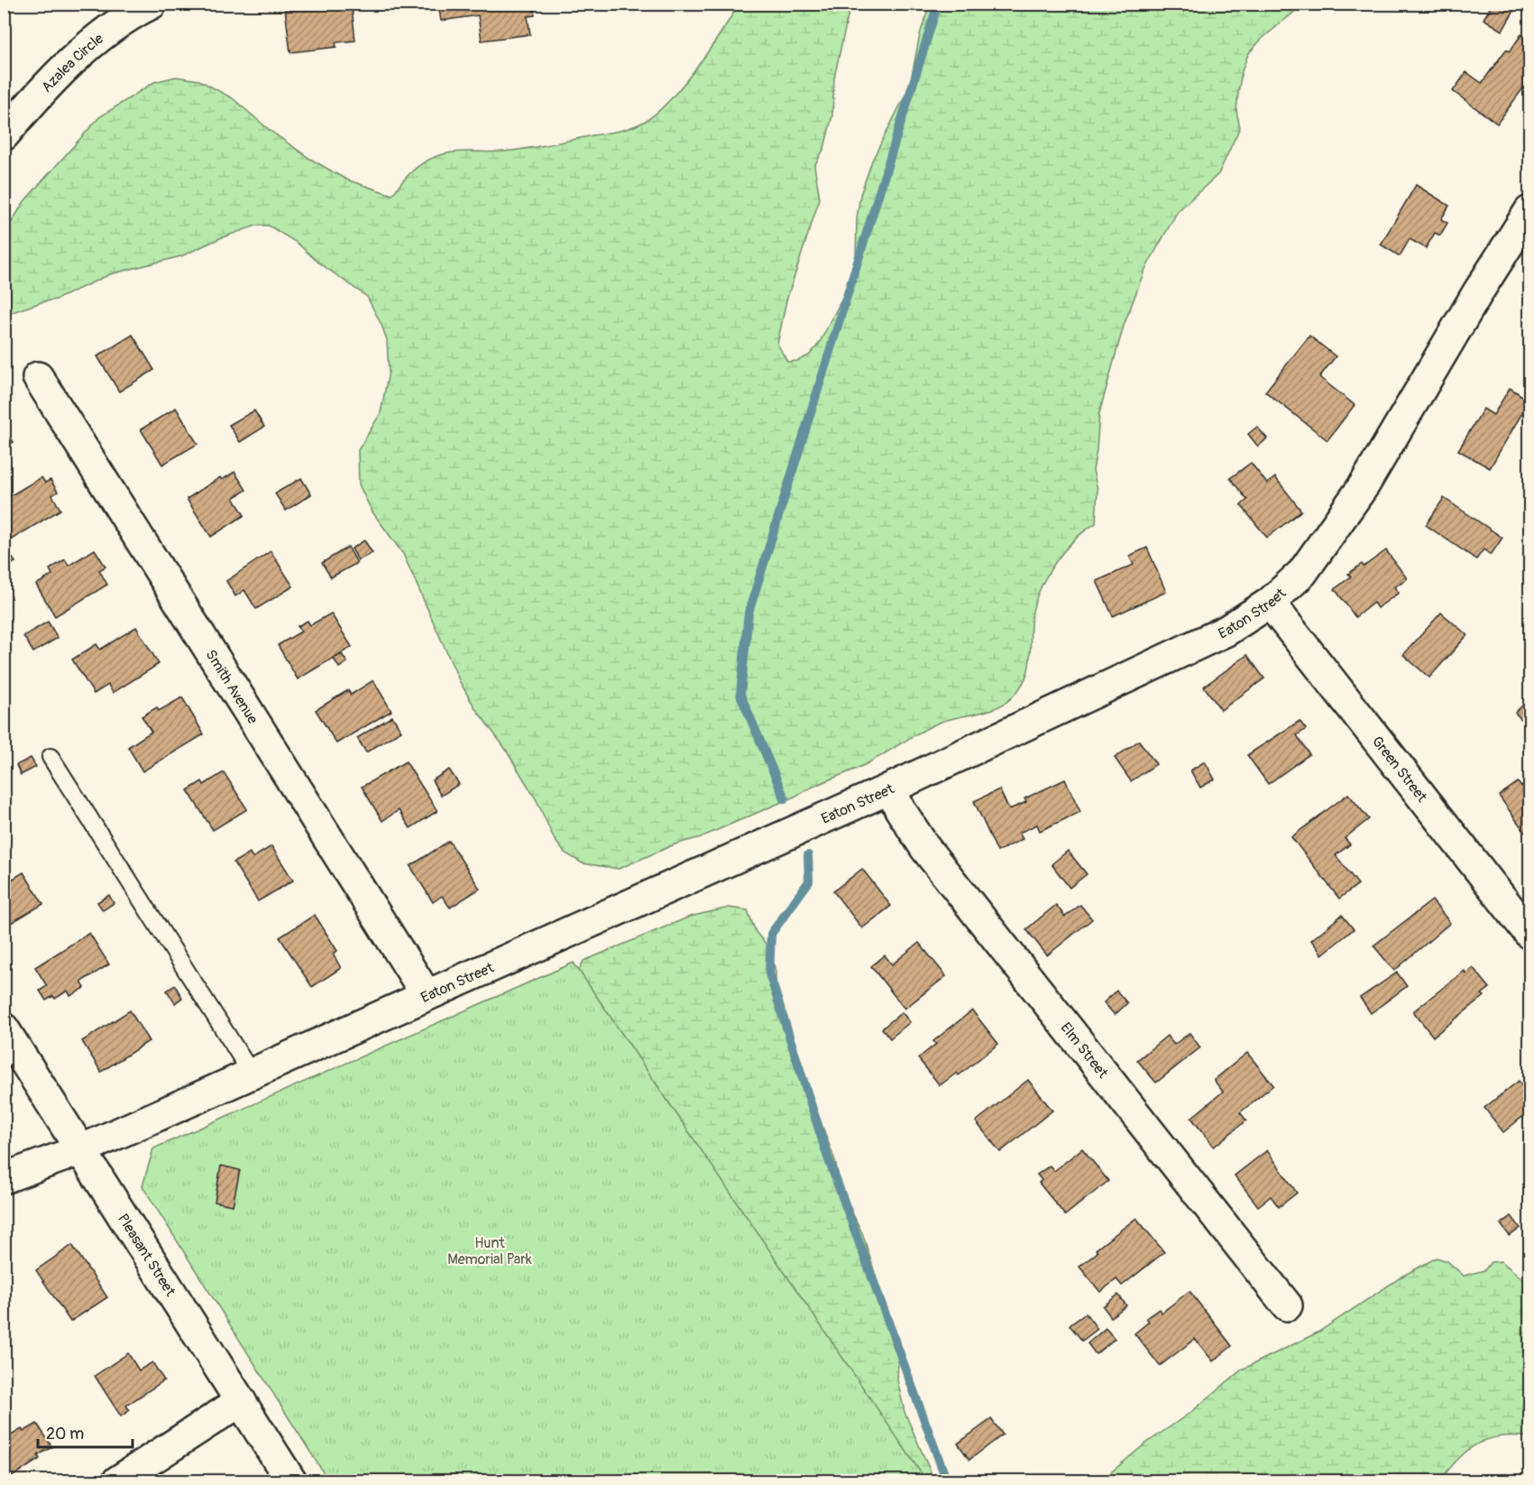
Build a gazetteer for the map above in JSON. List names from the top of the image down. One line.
{"streets":{"street":["Azalea Circle","Eaton Street","Smith Avenue","Green Street","Elm Street","Pleasant Street"]},"crossings":[["Eaton Street","Smith Avenue"],["Eaton Street","Green Street"],["Eaton Street","Elm Street"],["Eaton Street","Pleasant Street"]],"parks":["Hunt Memorial Park"],"scale_bar":"20 m"}
